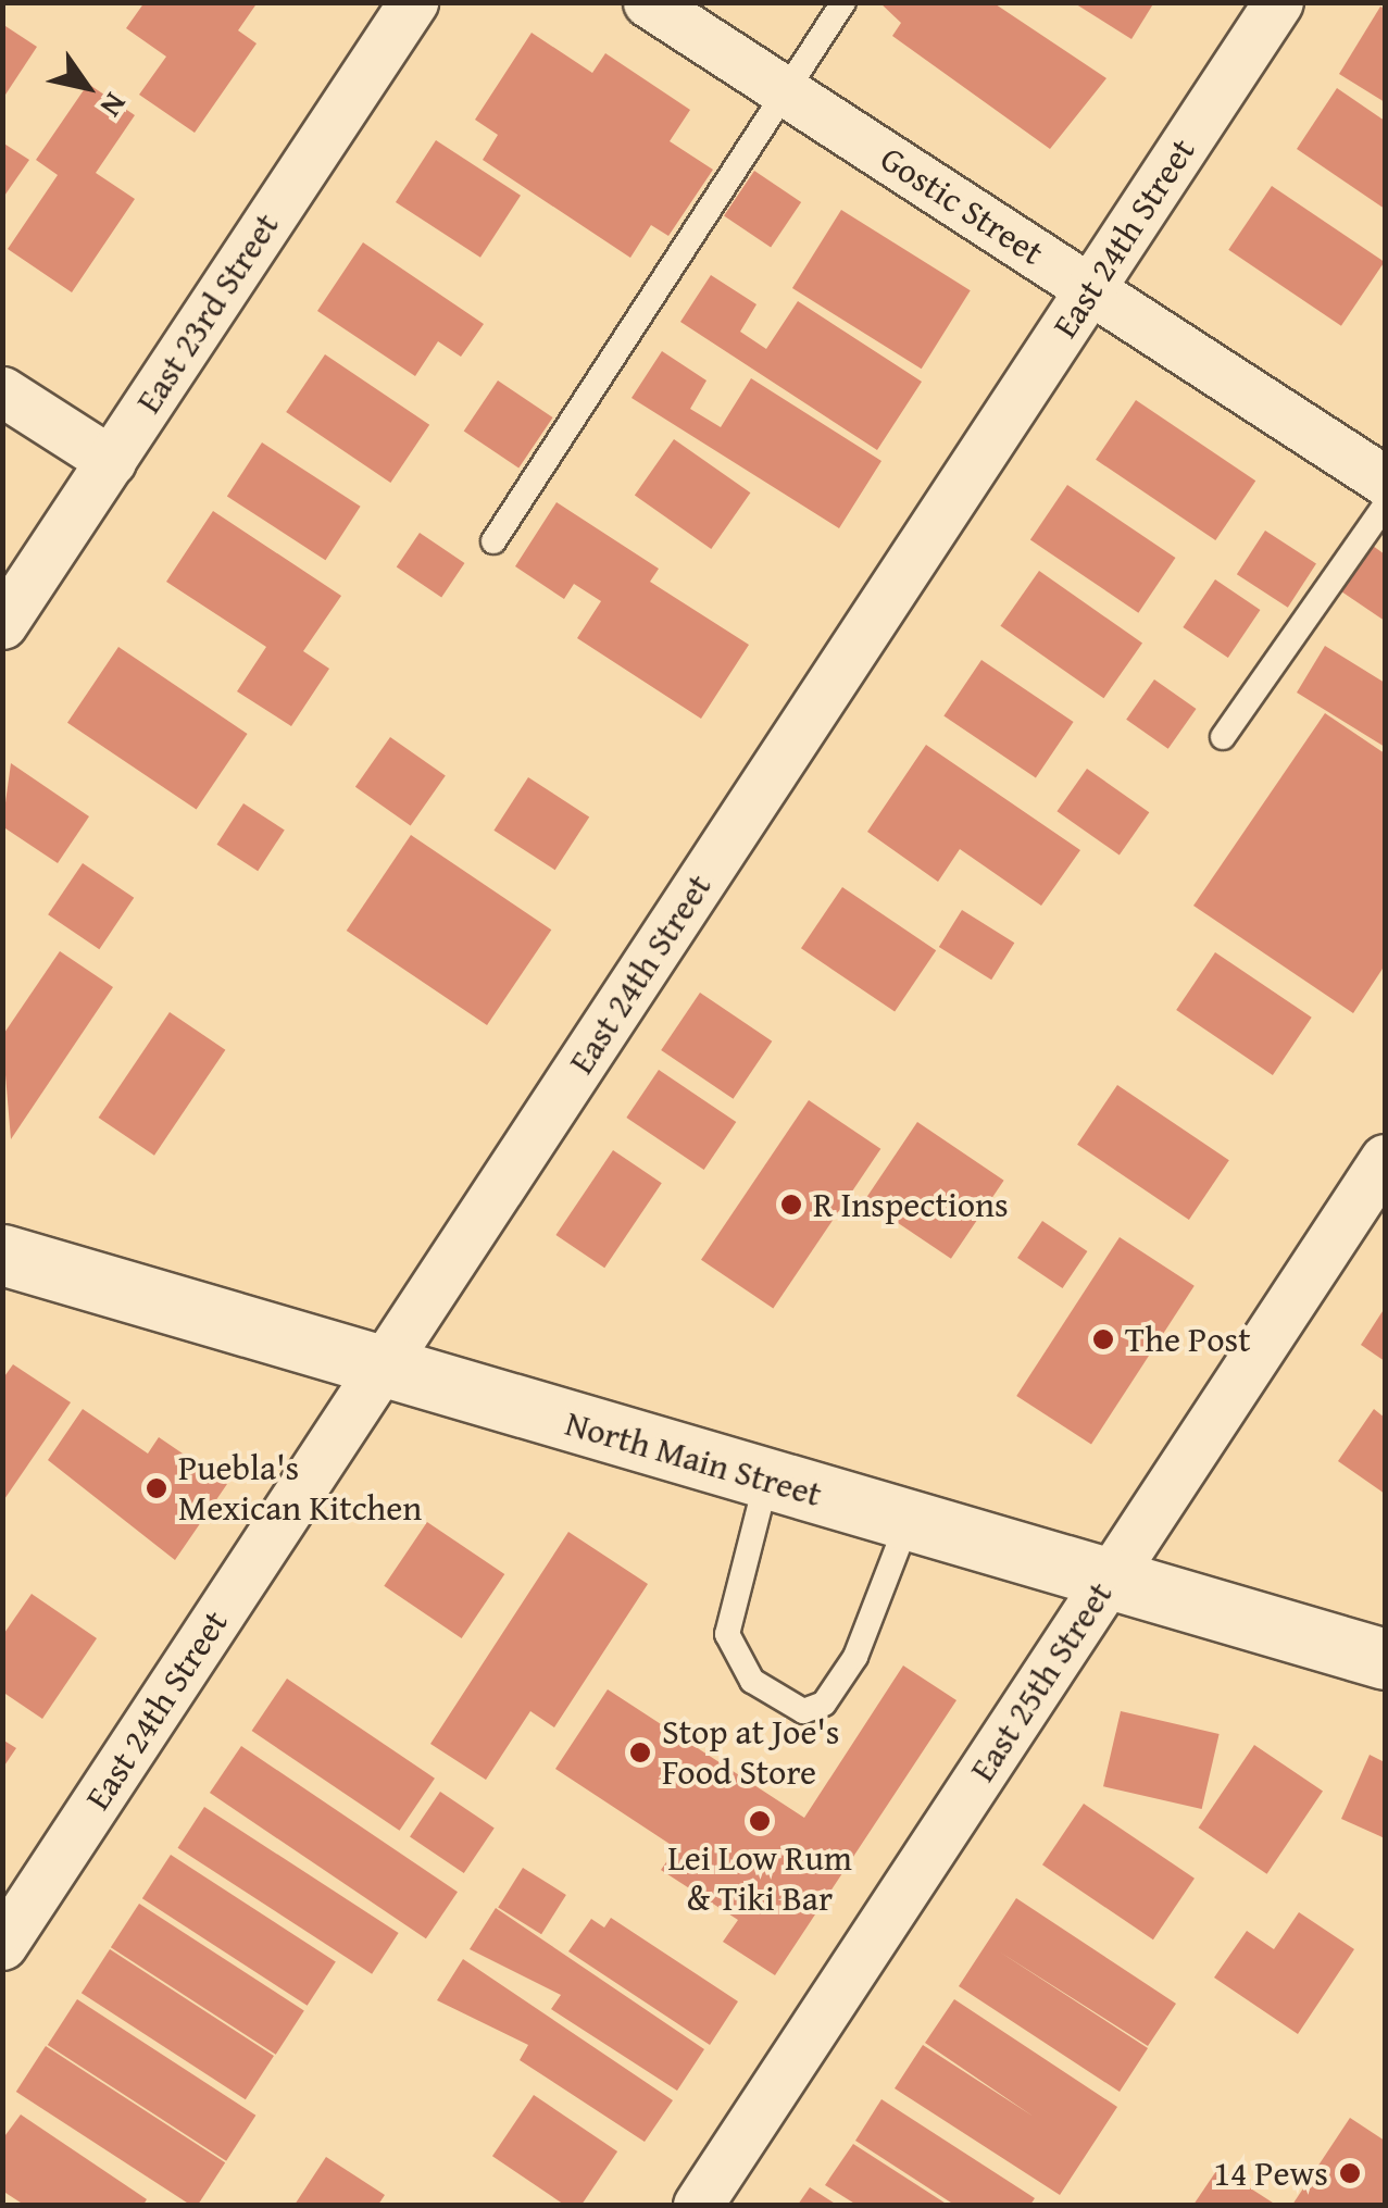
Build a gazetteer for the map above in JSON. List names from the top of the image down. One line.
{"streets":{"main road":["North Main Street"],"street":["Gostic Street","East 24th Street","East 23rd Street","East 25th Street"]},"crossings":[["Gostic Street","East 24th Street"],["East 24th Street","North Main Street"],["North Main Street","East 25th Street"]],"places":["R Inspections","The Post","Puebla's Mexican Kitchen","Stop at Joe's Food Store","Lei Low Rum & Tiki Bar","14 Pews"],"north":"bottom right"}
